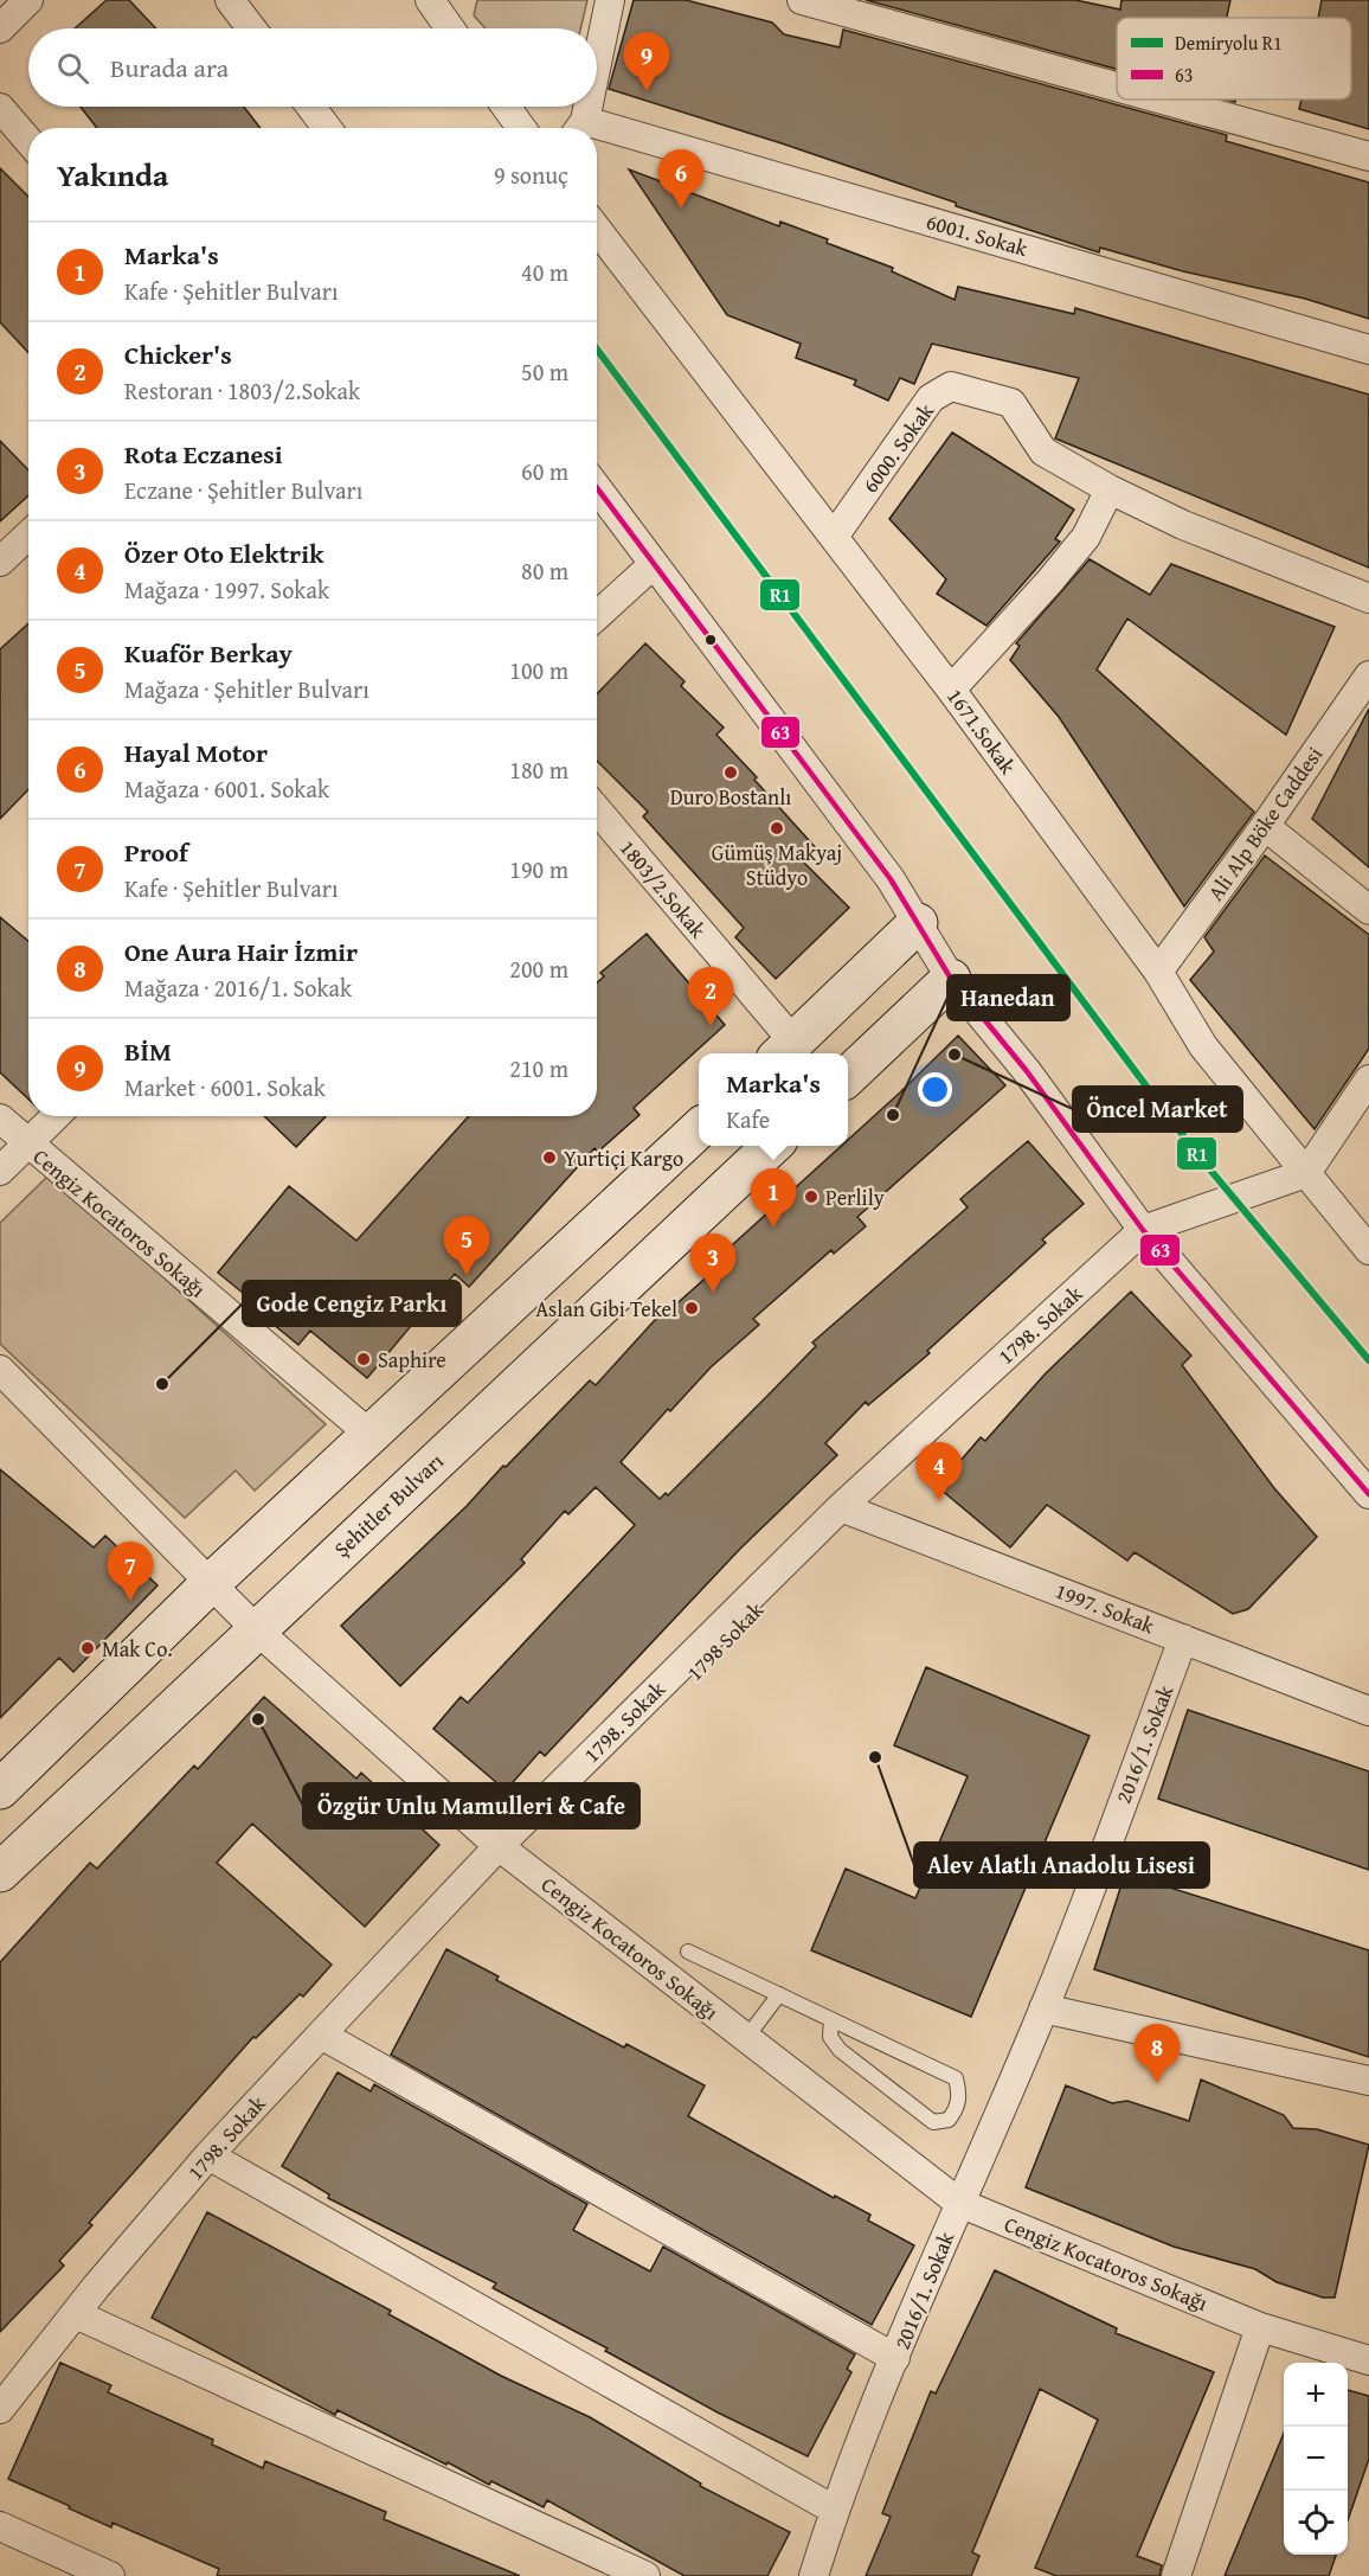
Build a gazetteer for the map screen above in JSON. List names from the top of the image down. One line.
{"streets":{"street":["6001. Sokak","6000. Sokak","1671.Sokak","Ali Alp Böke Caddesi","1803/2.Sokak","Cengiz Kocatoros Sokağı","1798. Sokak","Şehitler Bulvarı","1997. Sokak","2016/1. Sokak"]},"crossings":[["6000. Sokak","1671.Sokak"],["1671.Sokak","Ali Alp Böke Caddesi"],["Cengiz Kocatoros Sokağı","1798. Sokak"],["Cengiz Kocatoros Sokağı","Şehitler Bulvarı"],["Cengiz Kocatoros Sokağı","2016/1. Sokak"],["1798. Sokak","1997. Sokak"],["1997. Sokak","2016/1. Sokak"]],"places":["Duro Bostanlı","Gümüş Makyaj Stüdyo","Öncel Market","Hanedan","Yurtiçi Kargo","Perlily","Aslan Gibi Tekel","Saphire","Gode Cengiz Parkı","Mak Co.","Özgür Unlu Mamulleri & Cafe","Alev Alatlı Anadolu Lisesi"],"lines":["rail line R1","transit line 63"],"legend":["Demiryolu R1","63"],"page":{"search":"Burada ara","pins":["9","6","2","1","5","3","4","7","8"],"heading":["Yakında","9 sonuç"],"list":[{"mark":"1","name":"Marka's","note":"Kafe · Şehitler Bulvarı","value":"40 m"},{"mark":"2","name":"Chicker's","note":"Restoran · 1803/2.Sokak","value":"50 m"},{"mark":"3","name":"Rota Eczanesi","note":"Eczane · Şehitler Bulvarı","value":"60 m"},{"mark":"4","name":"Özer Oto Elektrik","note":"Mağaza · 1997. Sokak","value":"80 m"},{"mark":"5","name":"Kuaför Berkay","note":"Mağaza · Şehitler Bulvarı","value":"100 m"},{"mark":"6","name":"Hayal Motor","note":"Mağaza · 6001. Sokak","value":"180 m"},{"mark":"7","name":"Proof","note":"Kafe · Şehitler Bulvarı","value":"190 m"},{"mark":"8","name":"One Aura Hair İzmir","note":"Mağaza · 2016/1. Sokak","value":"200 m"},{"mark":"9","name":"BİM","note":"Market · 6001. Sokak","value":"210 m"}],"popup":["Marka's","Kafe"],"map_buttons":["+","−"]}}
